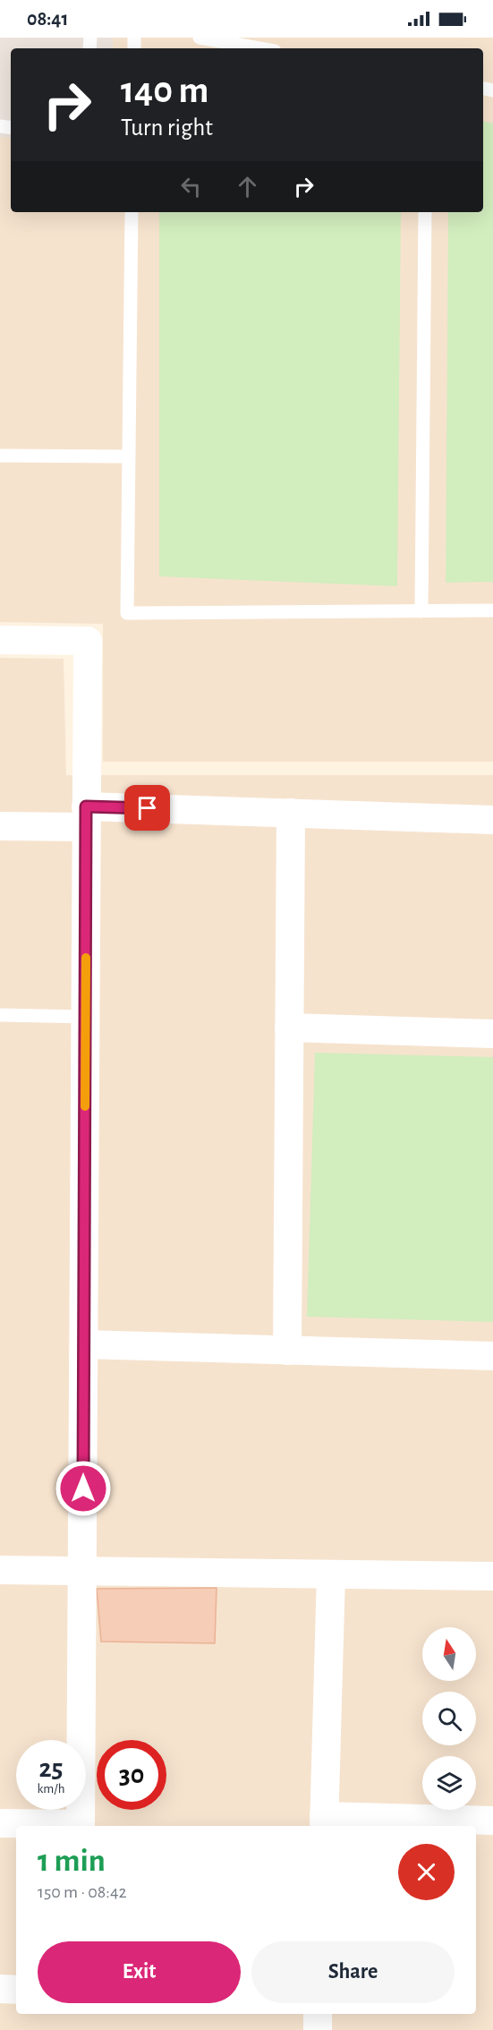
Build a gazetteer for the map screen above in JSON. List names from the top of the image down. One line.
{"north":"top","page":{"status":"08:41","turn":["140 m","Turn right"],"speed":"25 km/h","limit":"30","heading":["1 min","150 m · 08:42"],"buttons":["Exit","Share"]}}
